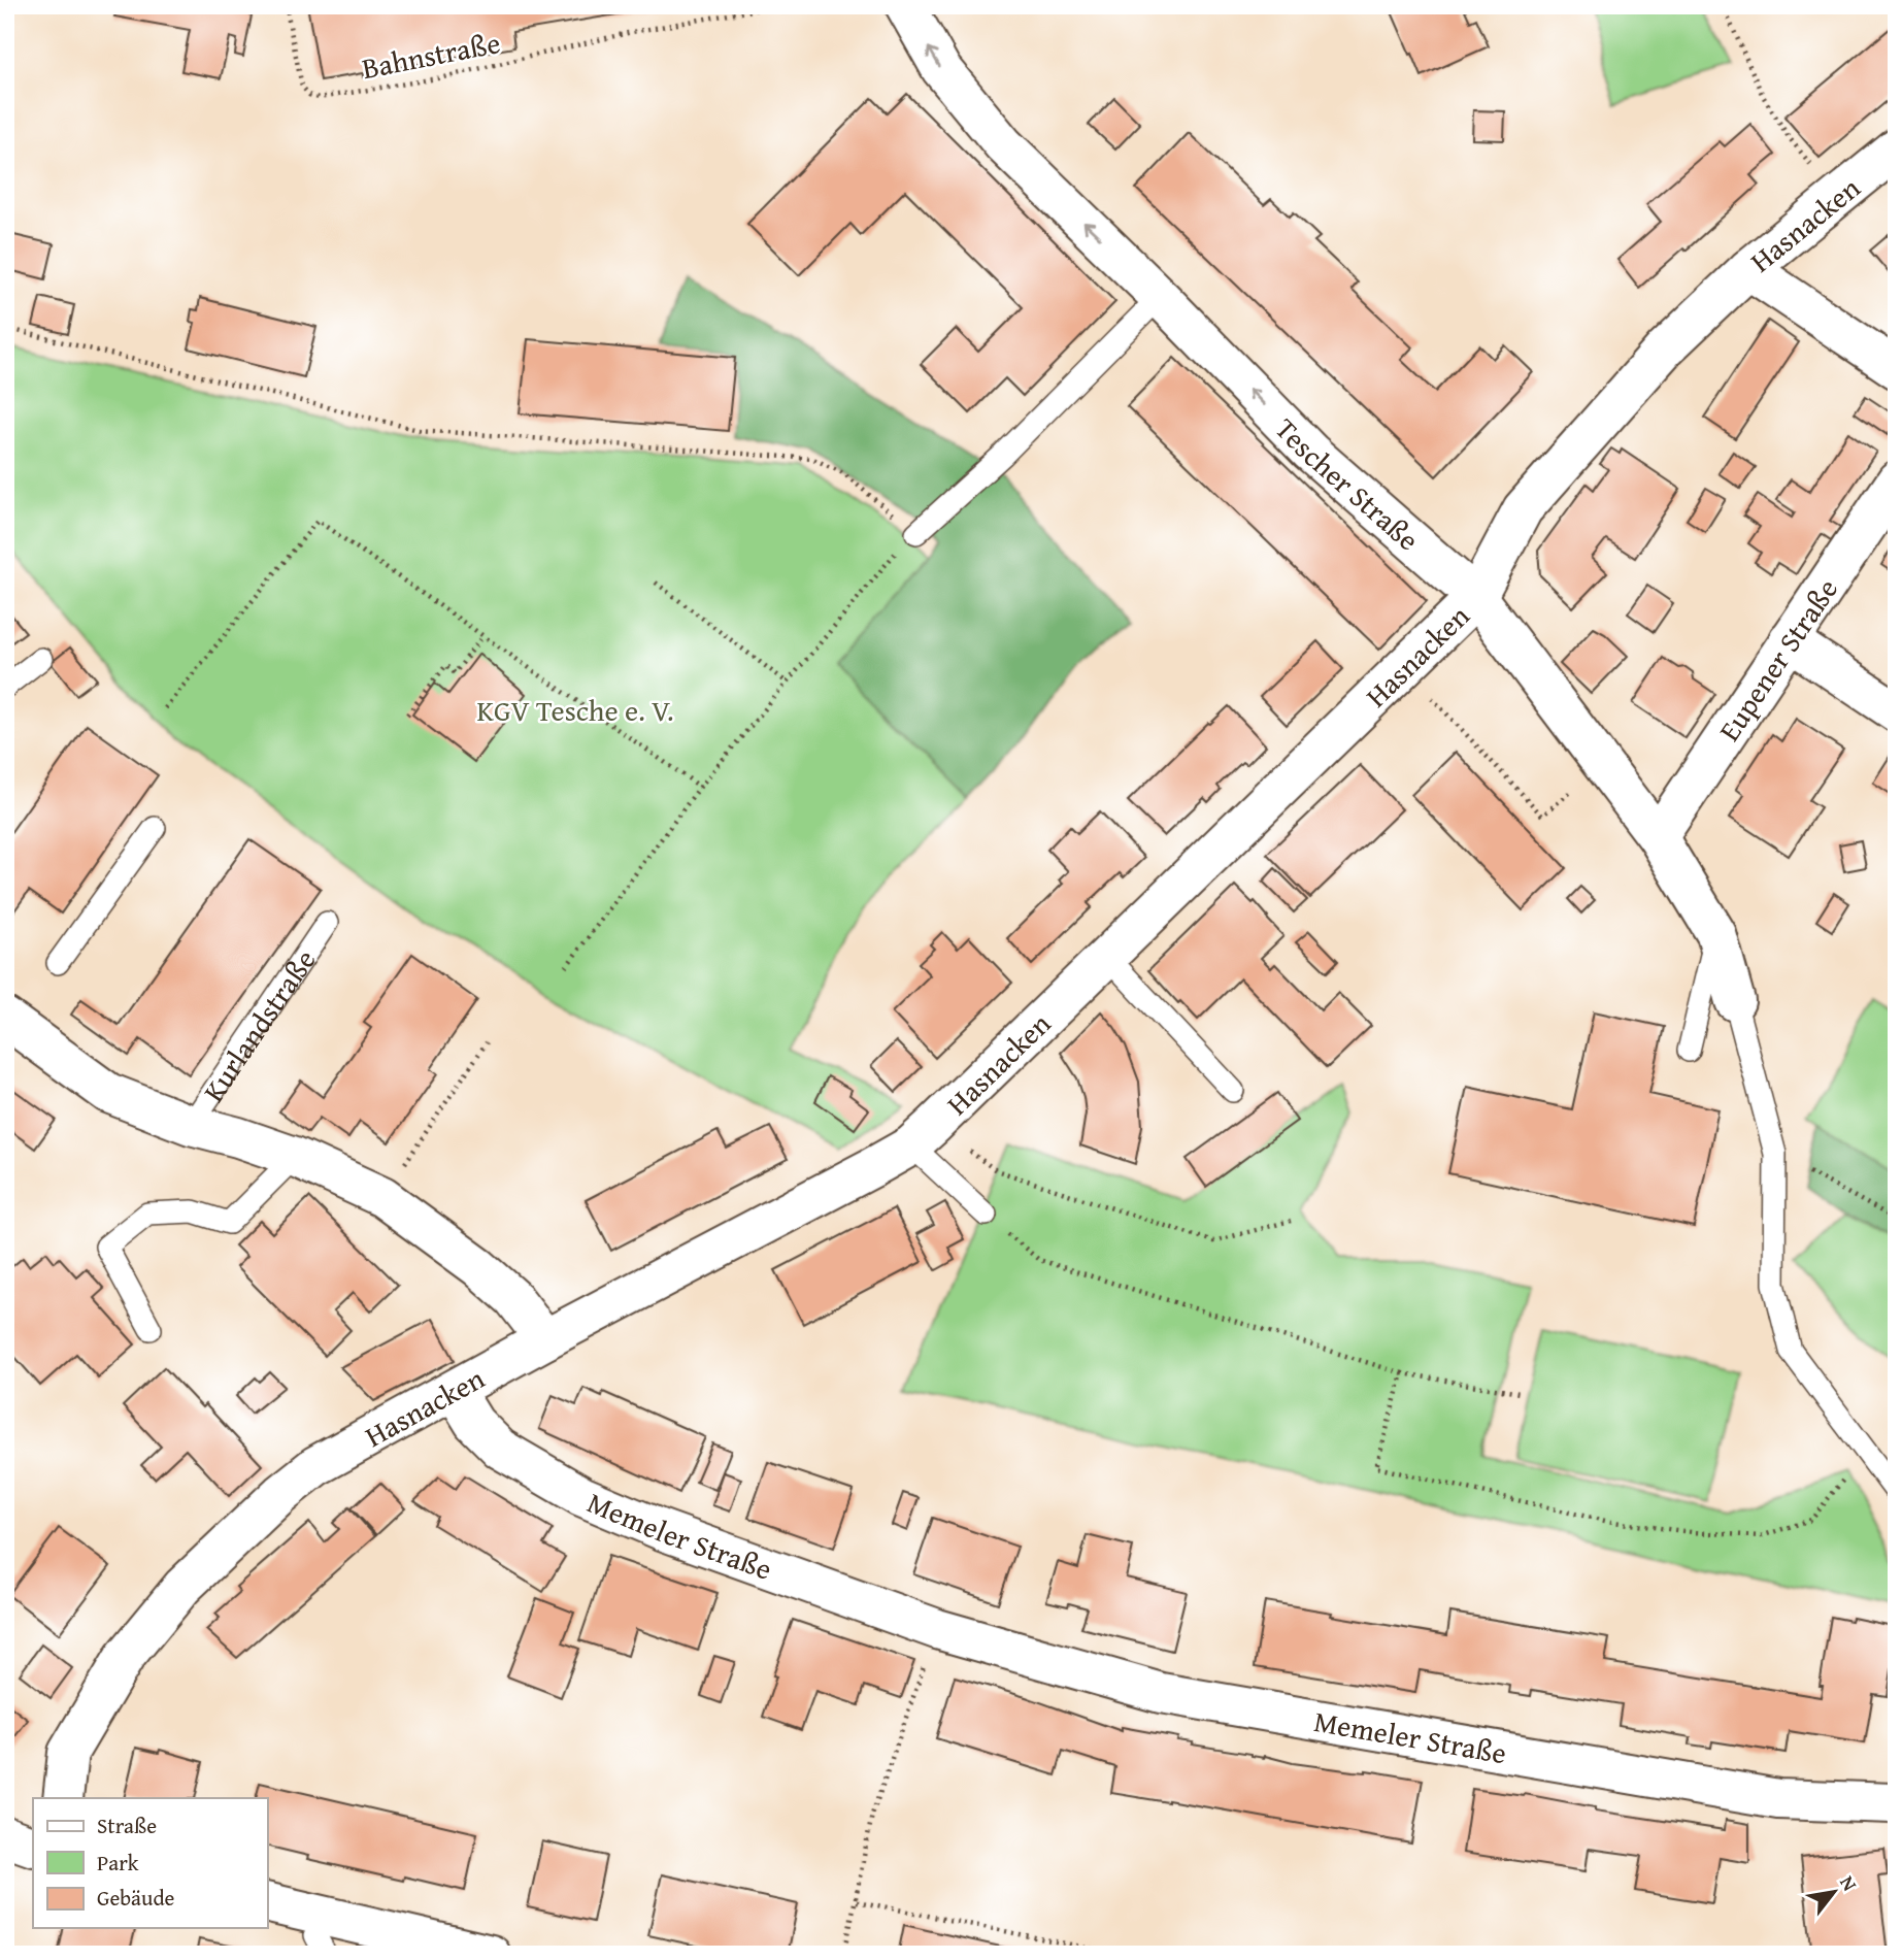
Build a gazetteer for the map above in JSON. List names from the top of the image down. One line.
{"streets":{"street":["Hasnacken","Tescher Straße","Eupener Straße","Kurlandstraße","Memeler Straße"],"path":["Bahnstraße"]},"crossings":[["Hasnacken","Tescher Straße"],["Hasnacken","Kurlandstraße"],["Hasnacken","Memeler Straße"],["Tescher Straße","Eupener Straße"]],"one_way":["Tescher Straße"],"parks":["KGV Tesche e. V."],"legend":["Straße","Park","Gebäude"],"north":"top right"}
